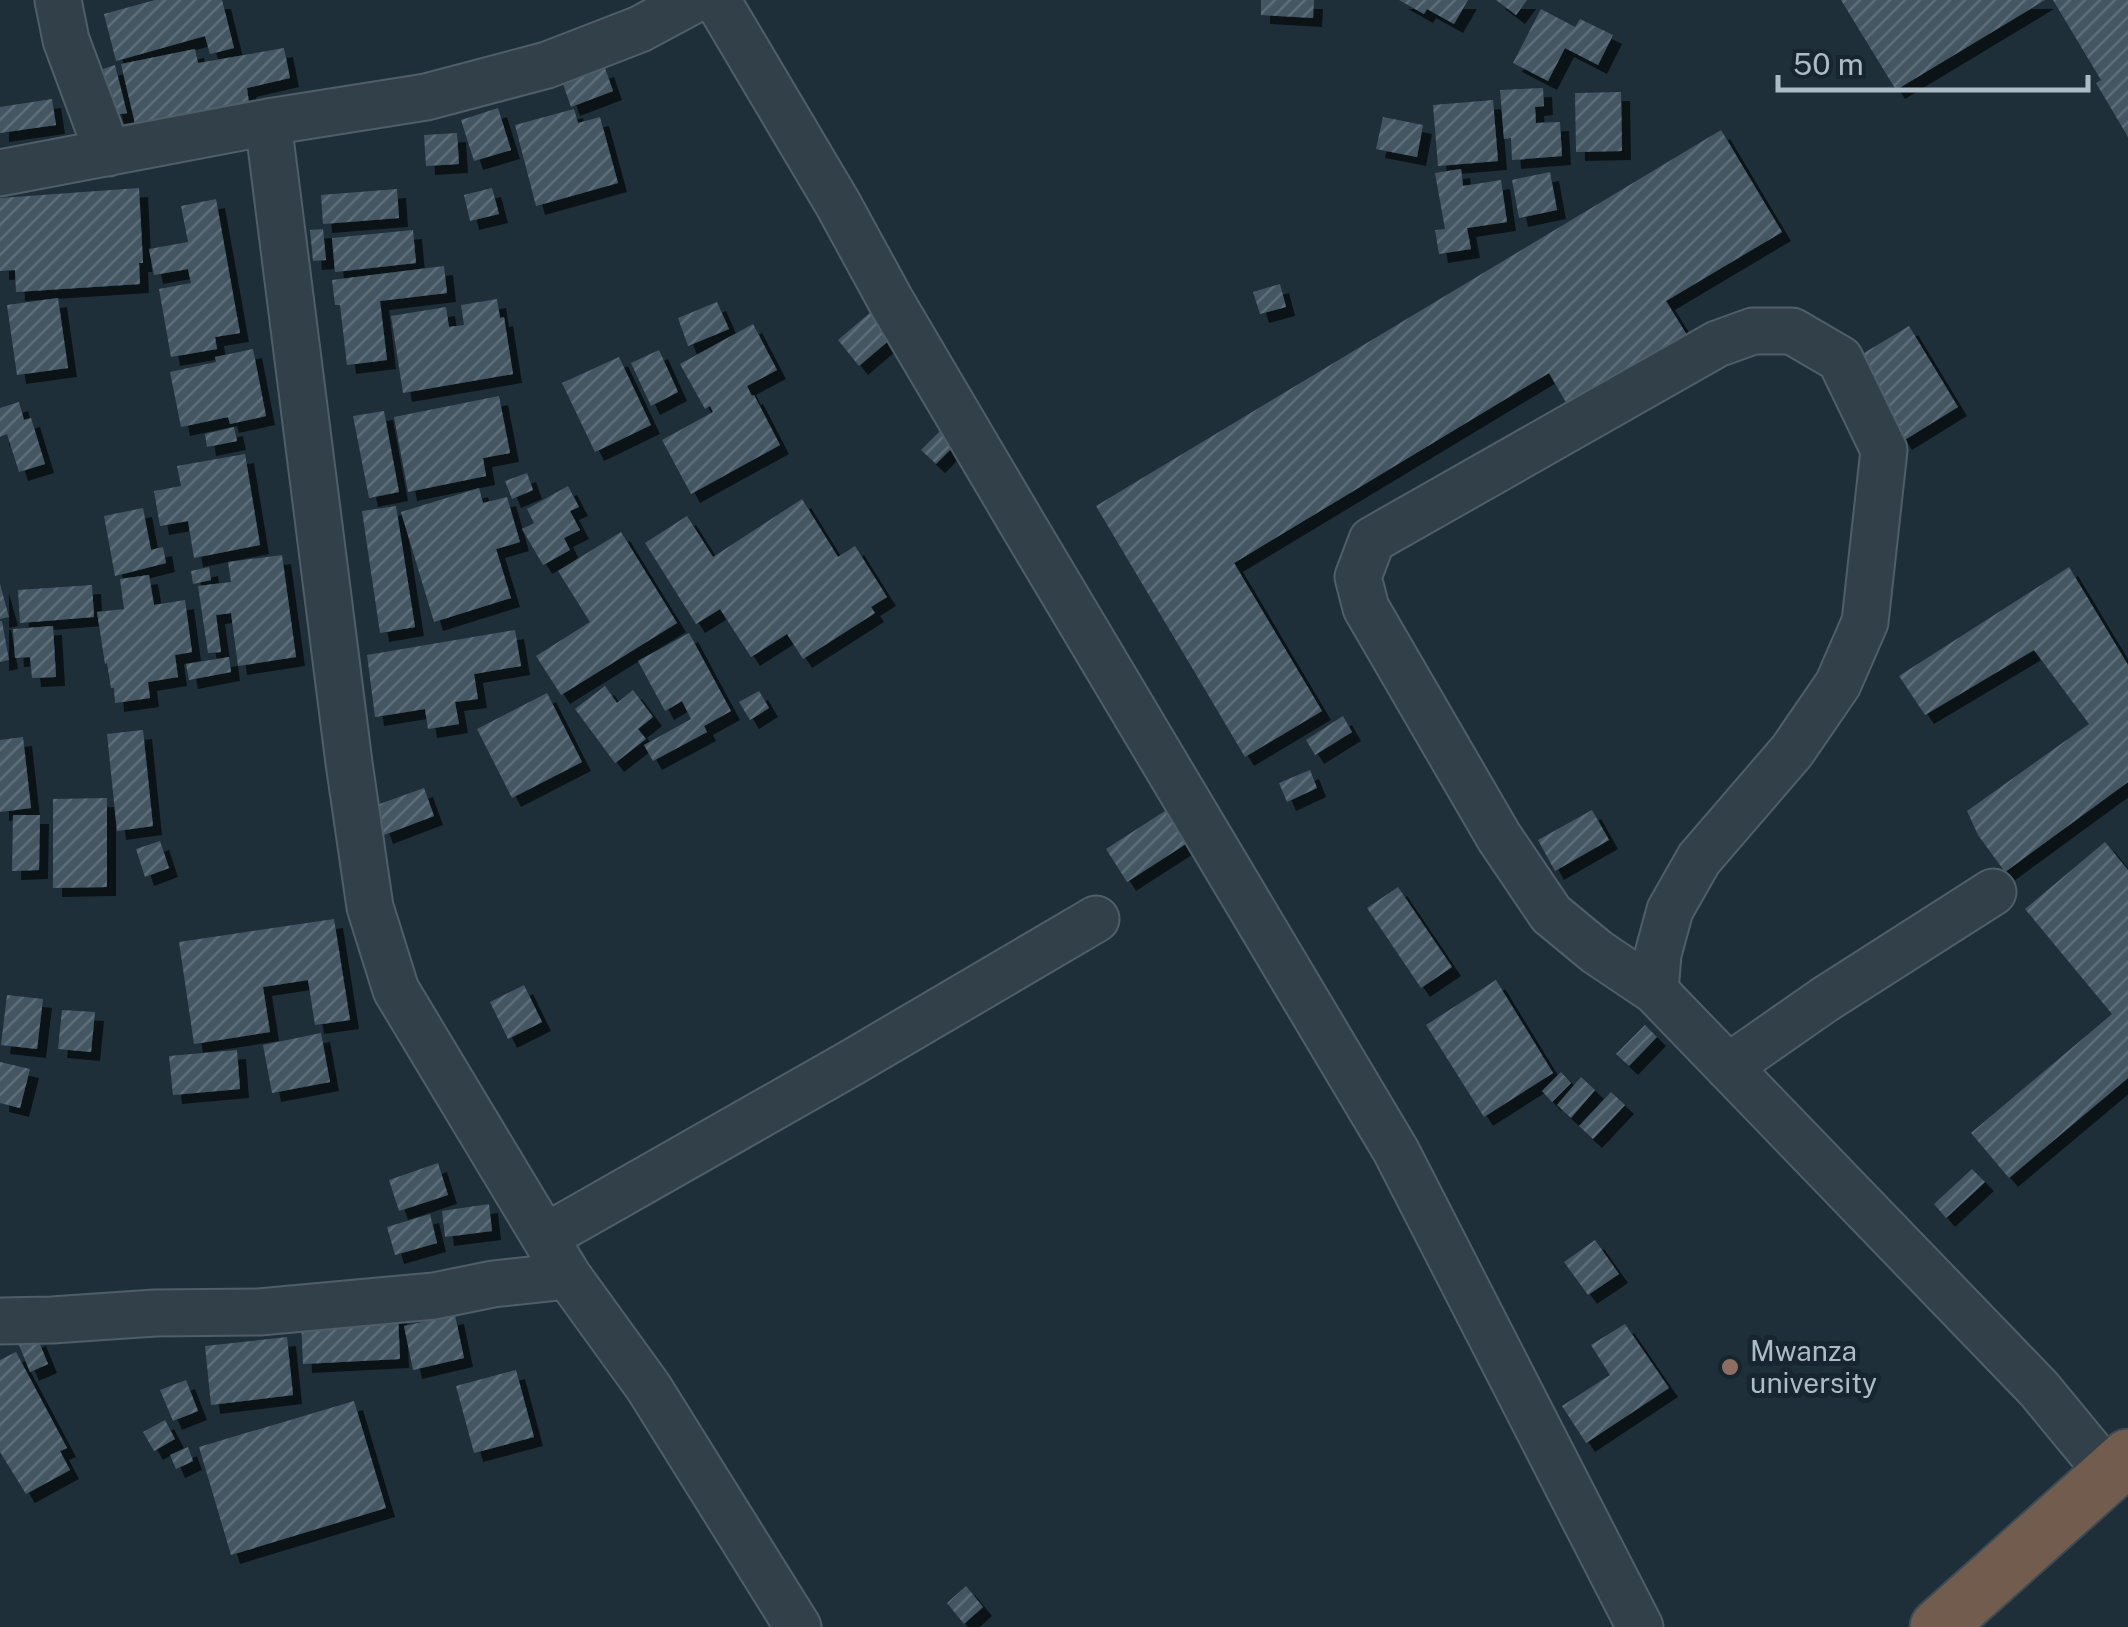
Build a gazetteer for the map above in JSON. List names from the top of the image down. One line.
{"places":["Mwanza university"],"scale_bar":"50 m"}
